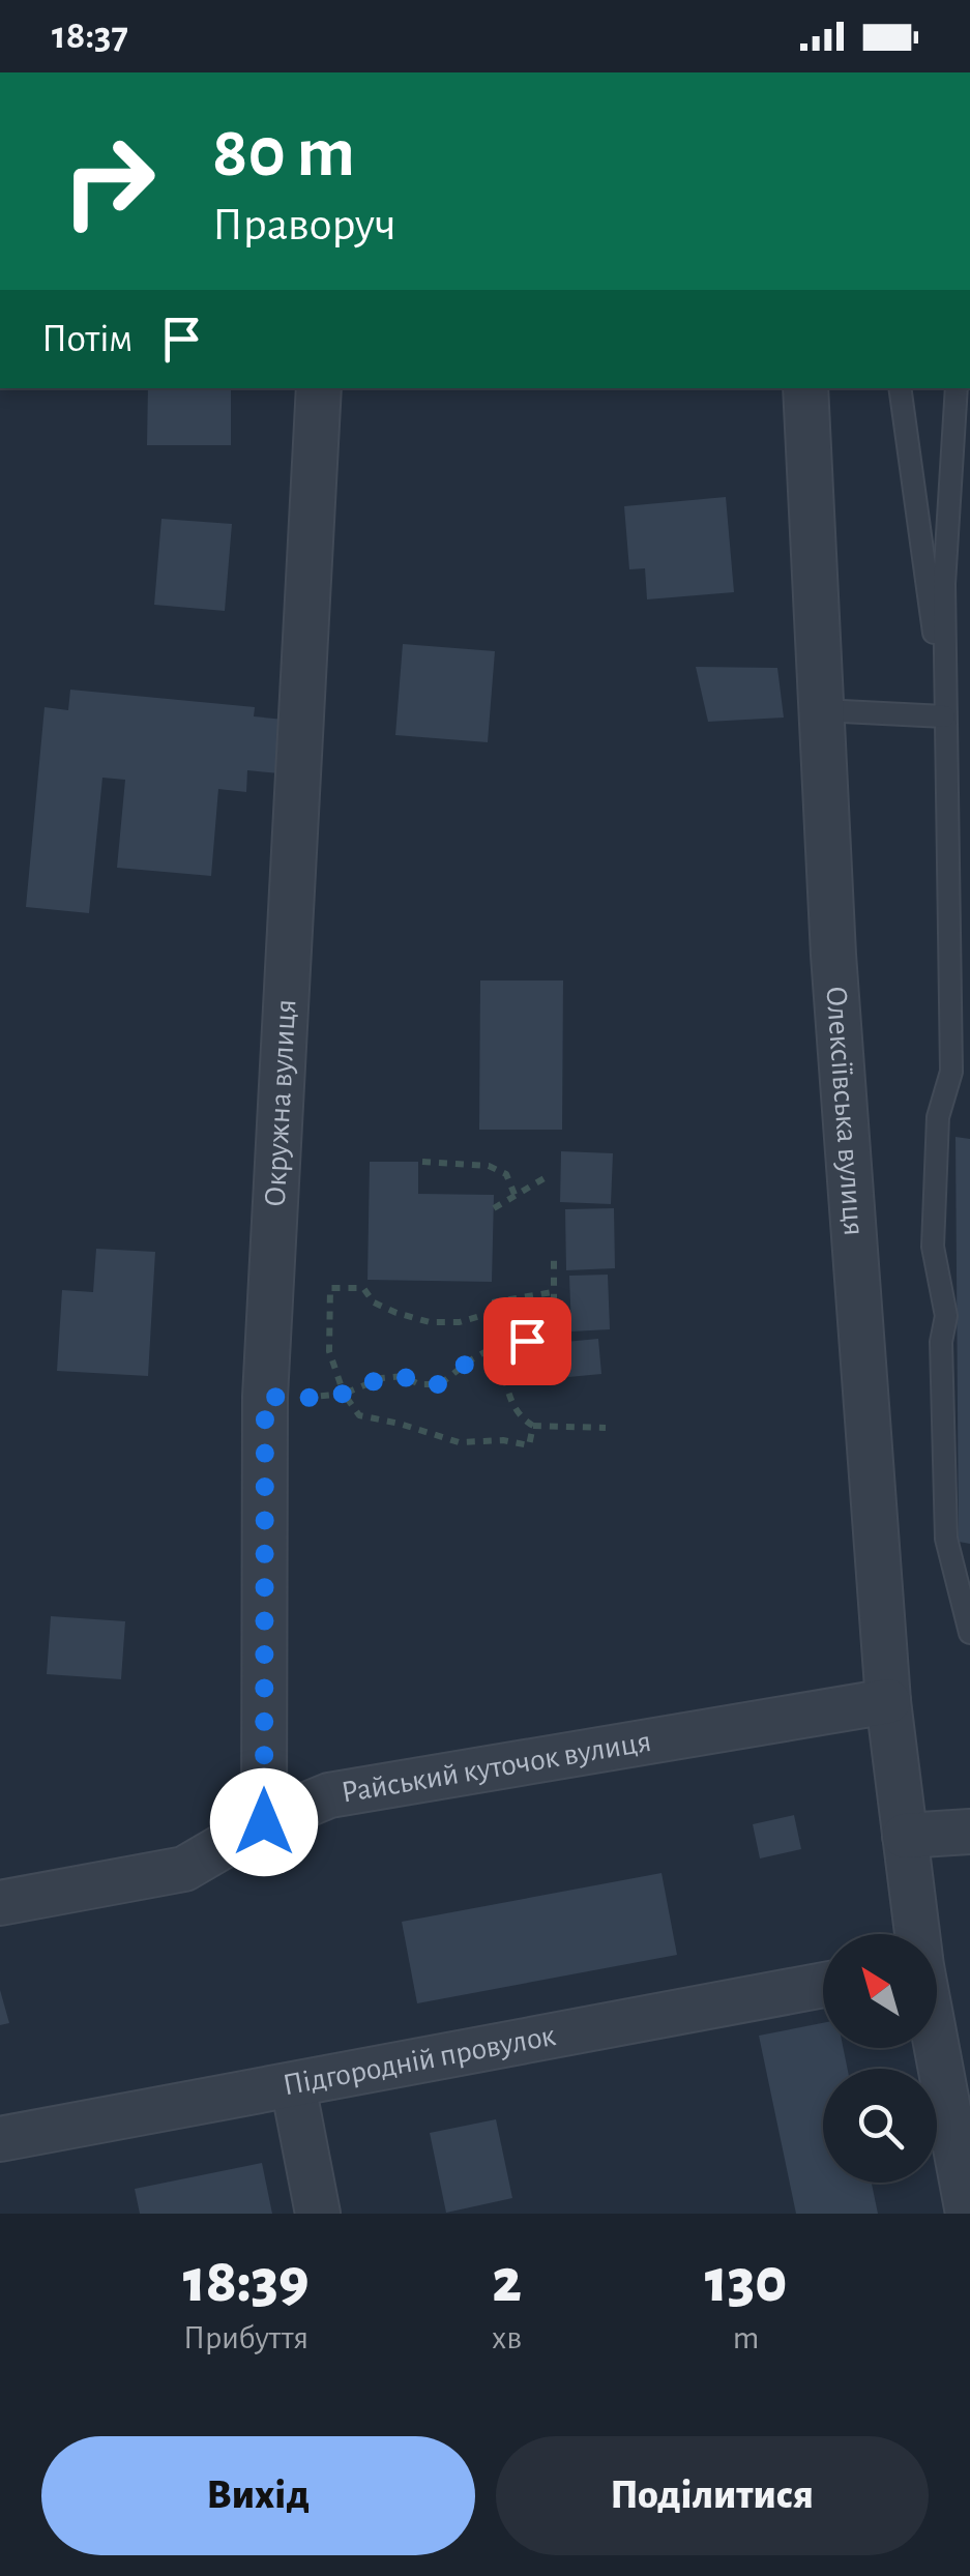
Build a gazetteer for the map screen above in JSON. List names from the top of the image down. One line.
{"streets":{"street":["Окружна вулиця","Олексіївська вулиця","Райський куточок вулиця","Підгородній провулок"]},"crossings":[["Окружна вулиця","Райський куточок вулиця"],["Олексіївська вулиця","Райський куточок вулиця"]],"north":"top left","page":{"status":"18:37","turn":["80 m","Праворуч"],"then":"Потім","eta":["18:39","Прибуття","2","хв","130","m"],"buttons":["Вихід","Поділитися"]}}
